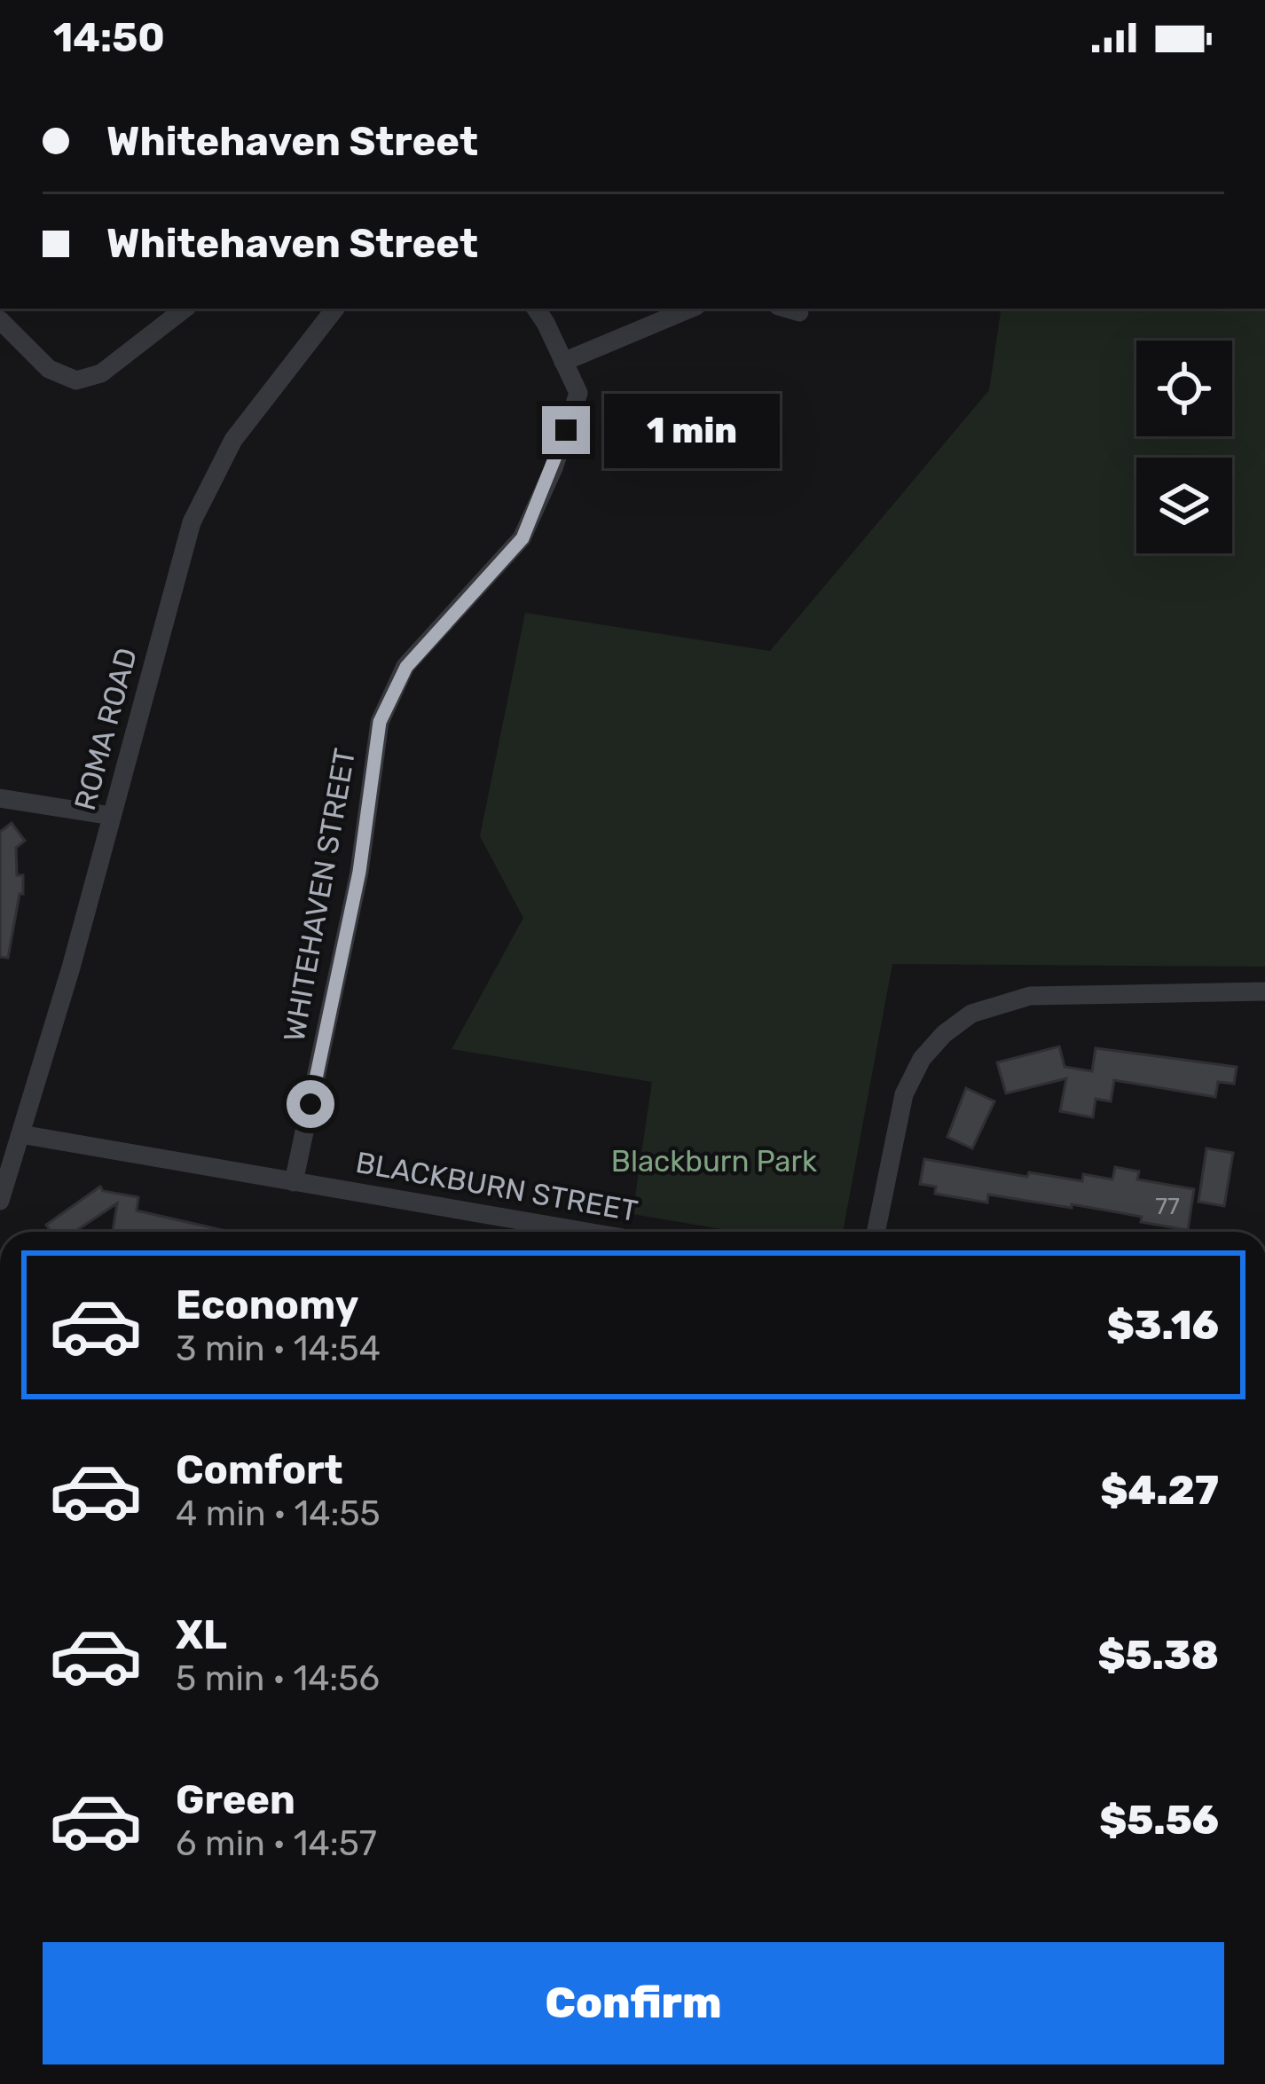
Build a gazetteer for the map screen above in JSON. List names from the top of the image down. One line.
{"streets":{"street":["ROMA ROAD","WHITEHAVEN STREET","BLACKBURN STREET"]},"crossings":[["ROMA ROAD","BLACKBURN STREET"],["WHITEHAVEN STREET","BLACKBURN STREET"]],"parks":["Blackburn Park"],"house_numbers":["77"],"page":{"status":"14:50","banner":["Whitehaven Street","Whitehaven Street"],"bubble":"1 min","list":[{"name":"Economy","note":"3 min · 14:54","value":"$3.16"},{"name":"Comfort","note":"4 min · 14:55","value":"$4.27"},{"name":"XL","note":"5 min · 14:56","value":"$5.38"},{"name":"Green","note":"6 min · 14:57","value":"$5.56"}],"buttons":"Confirm"}}
